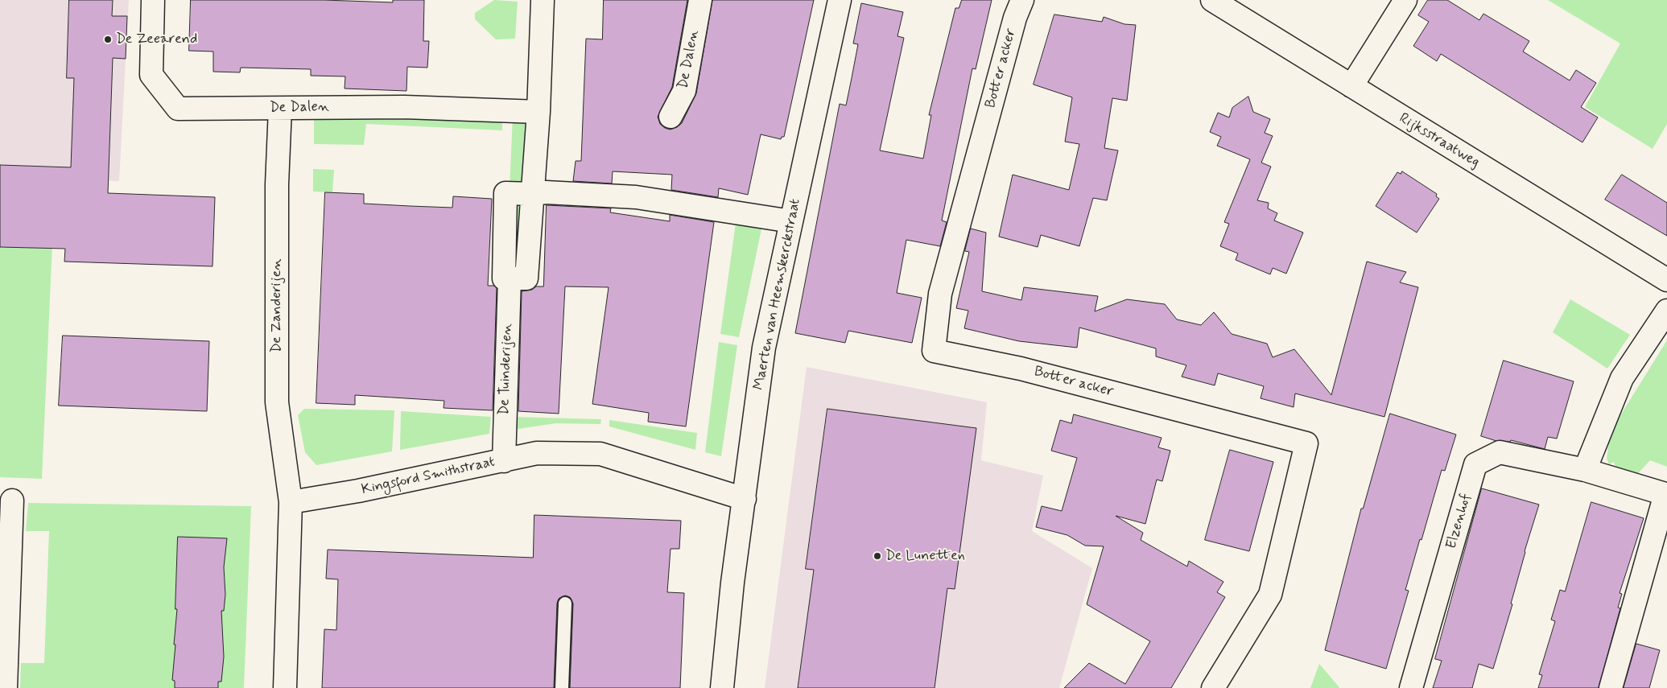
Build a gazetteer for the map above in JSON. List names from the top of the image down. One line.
{"streets":{"street":["De Dalen","Botter acker","Rijksstraatweg","Maerten van Heemskerckstraat","De Zanderijen","De Tuinderijen","Kingsford Smithstraat","Elzenhof"]},"crossings":[["De Dalen","De Zanderijen"],["Maerten van Heemskerckstraat","Kingsford Smithstraat"],["De Zanderijen","Kingsford Smithstraat"],["De Tuinderijen","Kingsford Smithstraat"]],"places":["De Zeearend","De Lunetten"]}
